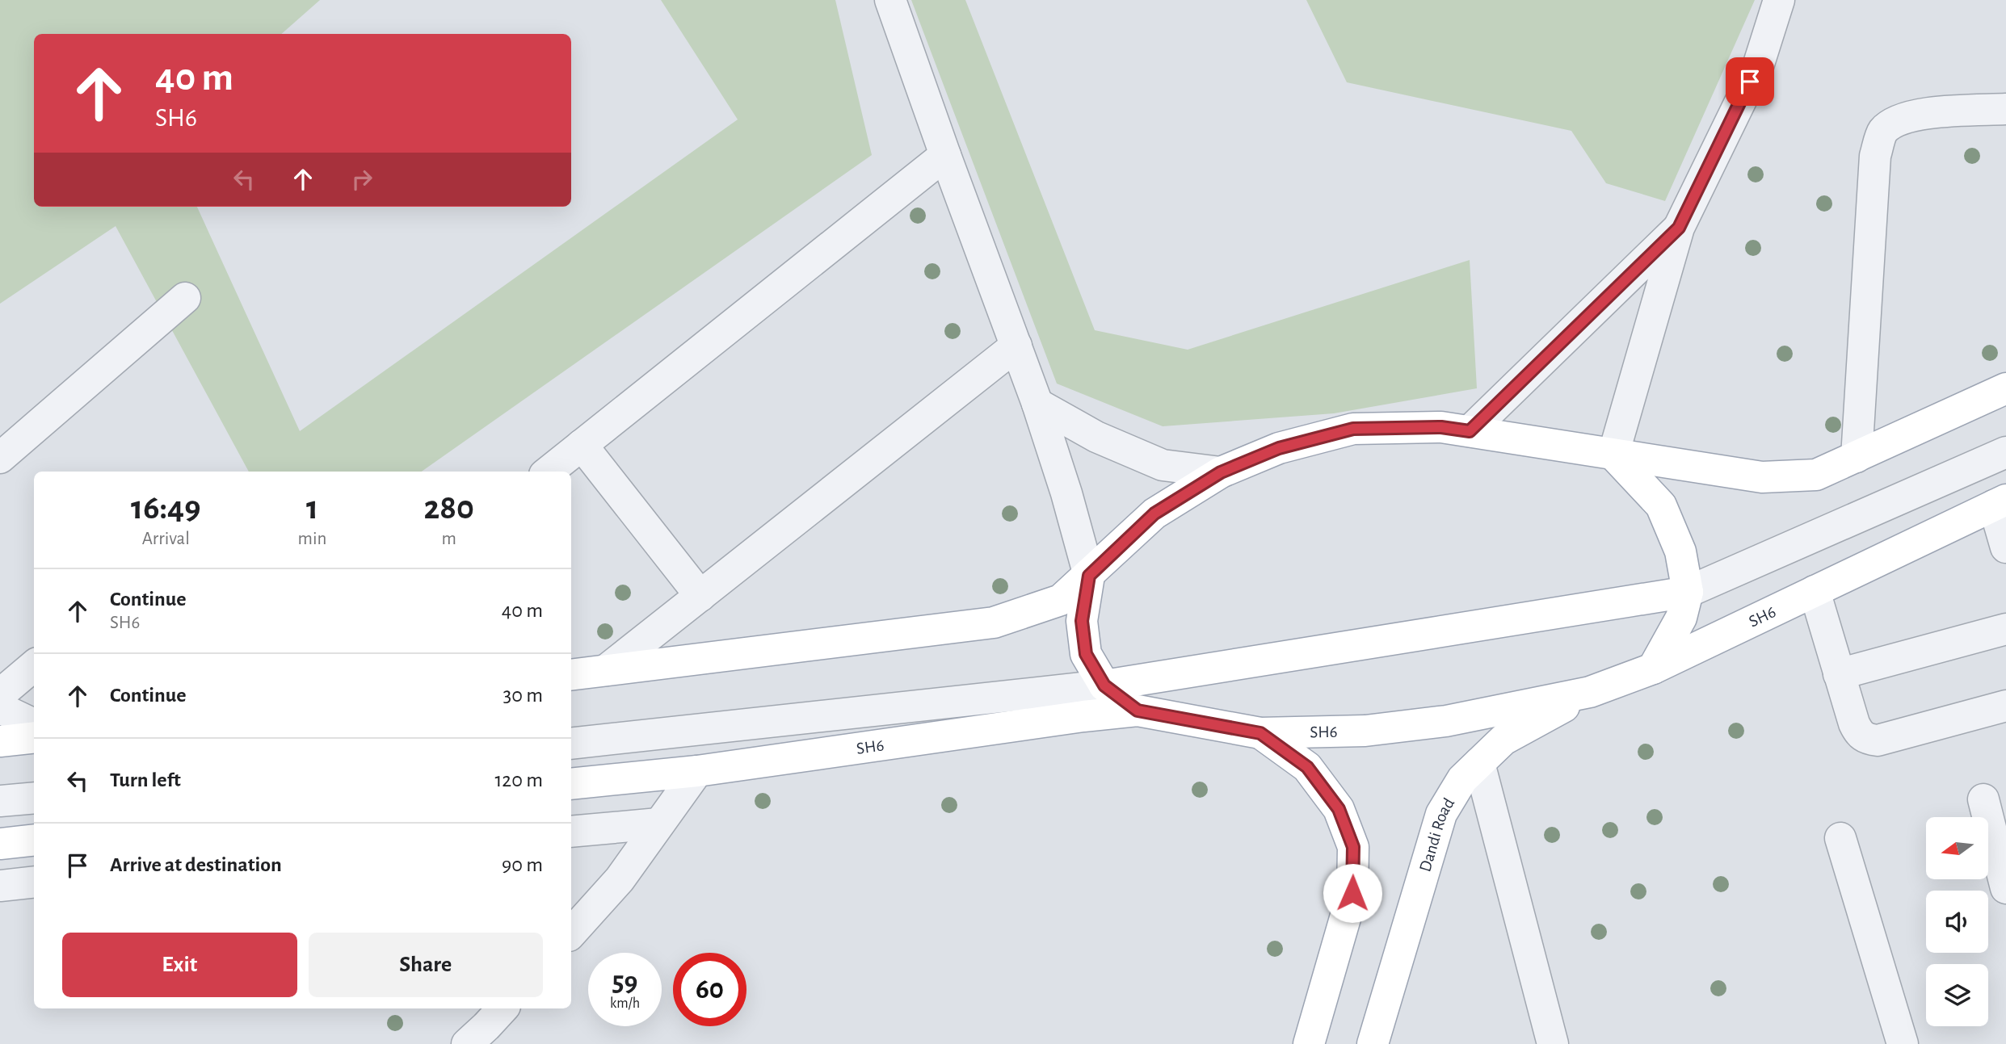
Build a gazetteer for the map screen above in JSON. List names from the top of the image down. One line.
{"streets":{"main road":["SH6","Dandi Road"]},"crossings":[["SH6","Dandi Road"]],"north":"left","page":{"turn":["40 m","SH6"],"eta":["16:49","Arrival","1","min","280","m"],"list":[{"name":"Continue","note":"SH6","value":"40 m"},{"name":"Continue","value":"30 m"},{"name":"Turn left","value":"120 m"},{"name":"Arrive at destination","value":"90 m"}],"buttons":["Exit","Share"],"speed":"59 km/h","limit":"60"}}
